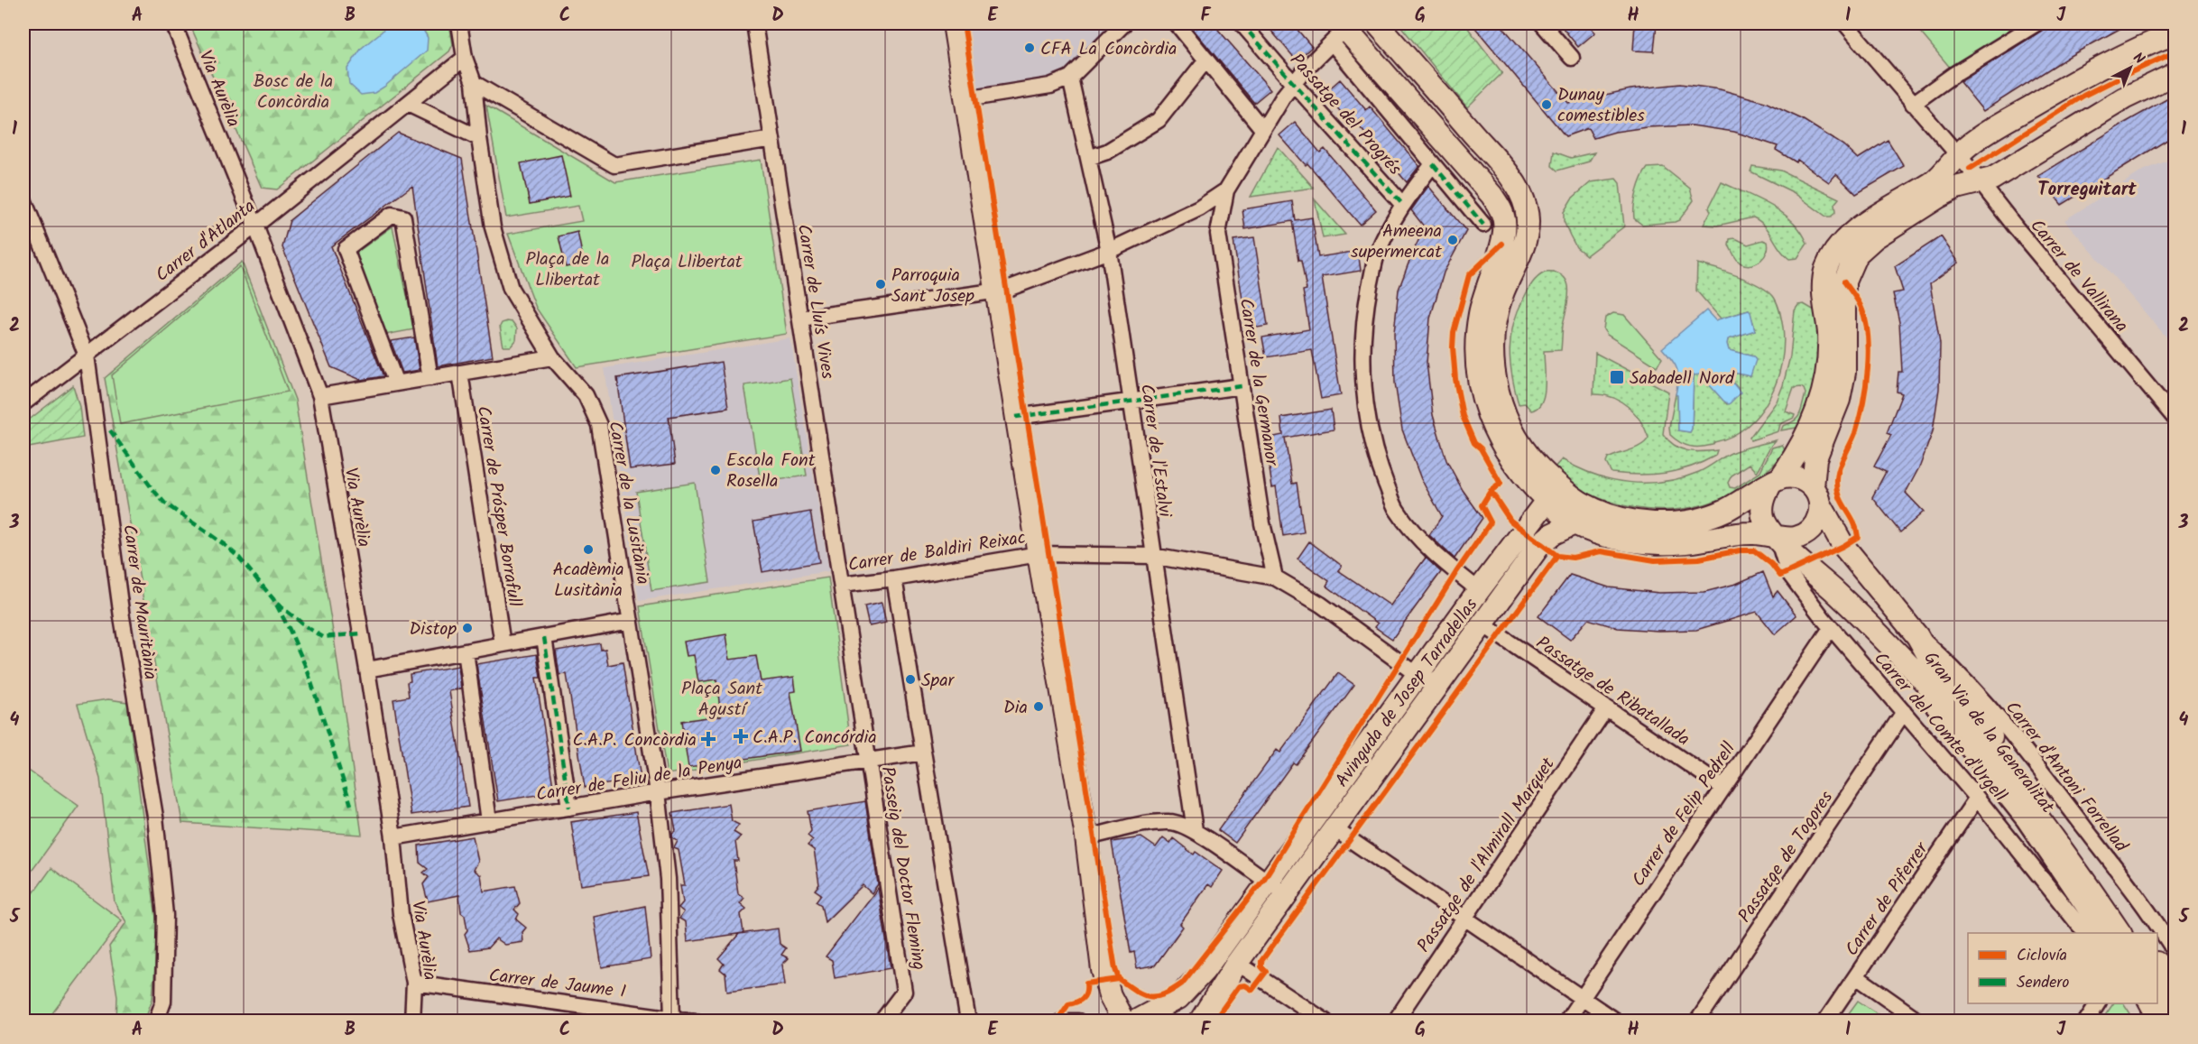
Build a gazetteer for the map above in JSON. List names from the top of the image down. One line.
{"streets":{"main road":["Avinguda de Josep Tarradellas","Gran Via de la Generalitat"],"street":["Via Aurèlia","Passatge del Progrés","Carrer d'Atlanta","Carrer de Vallirana","Carrer de Lluís Vives","Carrer de la Germanor","Carrer de l'Estalvi","Carrer de la Lusitània","Carrer de Prósper Borrafull","Carrer de Baldiri Reixac","Carrer de Mauritània","Passatge de Ribatallada","Carrer del Comte d'Urgell","Carrer d'Antoni Forrellad","Carrer de Feliu de la Penya","Carrer de Felip Pedrell","Passatge de l'Almirall Marquet","Passatge de Togores","Passeig del Doctor Fleming","Carrer de Piferrer","Carrer de Jaume I"]},"crossings":[["Via Aurèlia","Carrer d'Atlanta"],["Via Aurèlia","Carrer de Feliu de la Penya"],["Via Aurèlia","Carrer de Jaume I"],["Carrer d'Atlanta","Carrer de la Lusitània"],["Carrer d'Atlanta","Carrer de Mauritània"],["Carrer de Lluís Vives","Carrer de Baldiri Reixac"],["Carrer de Lluís Vives","Passeig del Doctor Fleming"],["Carrer de la Germanor","Carrer de Baldiri Reixac"],["Carrer de l'Estalvi","Carrer de Baldiri Reixac"],["Carrer de la Lusitània","Carrer de Feliu de la Penya"],["Carrer de la Lusitània","Carrer de Jaume I"],["Carrer de Baldiri Reixac","Passeig del Doctor Fleming"],["Passatge de Ribatallada","Avinguda de Josep Tarradellas"],["Passatge de Ribatallada","Carrer de Felip Pedrell"],["Passatge de Ribatallada","Passatge de l'Almirall Marquet"],["Carrer del Comte d'Urgell","Gran Via de la Generalitat"],["Carrer del Comte d'Urgell","Carrer de Felip Pedrell"],["Carrer del Comte d'Urgell","Passatge de Togores"],["Carrer del Comte d'Urgell","Carrer de Piferrer"],["Gran Via de la Generalitat","Carrer d'Antoni Forrellad"],["Carrer de Feliu de la Penya","Passeig del Doctor Fleming"]],"districts":["Torreguitart"],"parks":["Bosc de la Concòrdia","Plaça de la Llibertat","Plaça Llibertat","Plaça Sant Agustí"],"places":{"other":["CFA La Concòrdia","Dunay comestibles","Ameena supermercat","Parroquia Sant Josep","Escola Font Rosella","Acadèmia Lusitània","Distop","Spar","Dia"],"transit":["Sabadell Nord"],"health":["C.A.P. Concórdia","C.A.P. Concòrdia"]},"legend":["Ciclovía","Sendero"],"north":"top right","grid":{"columns":["A","B","C","D","E","F","G","H","I","J"],"rows":["1","2","3","4","5"]}}
